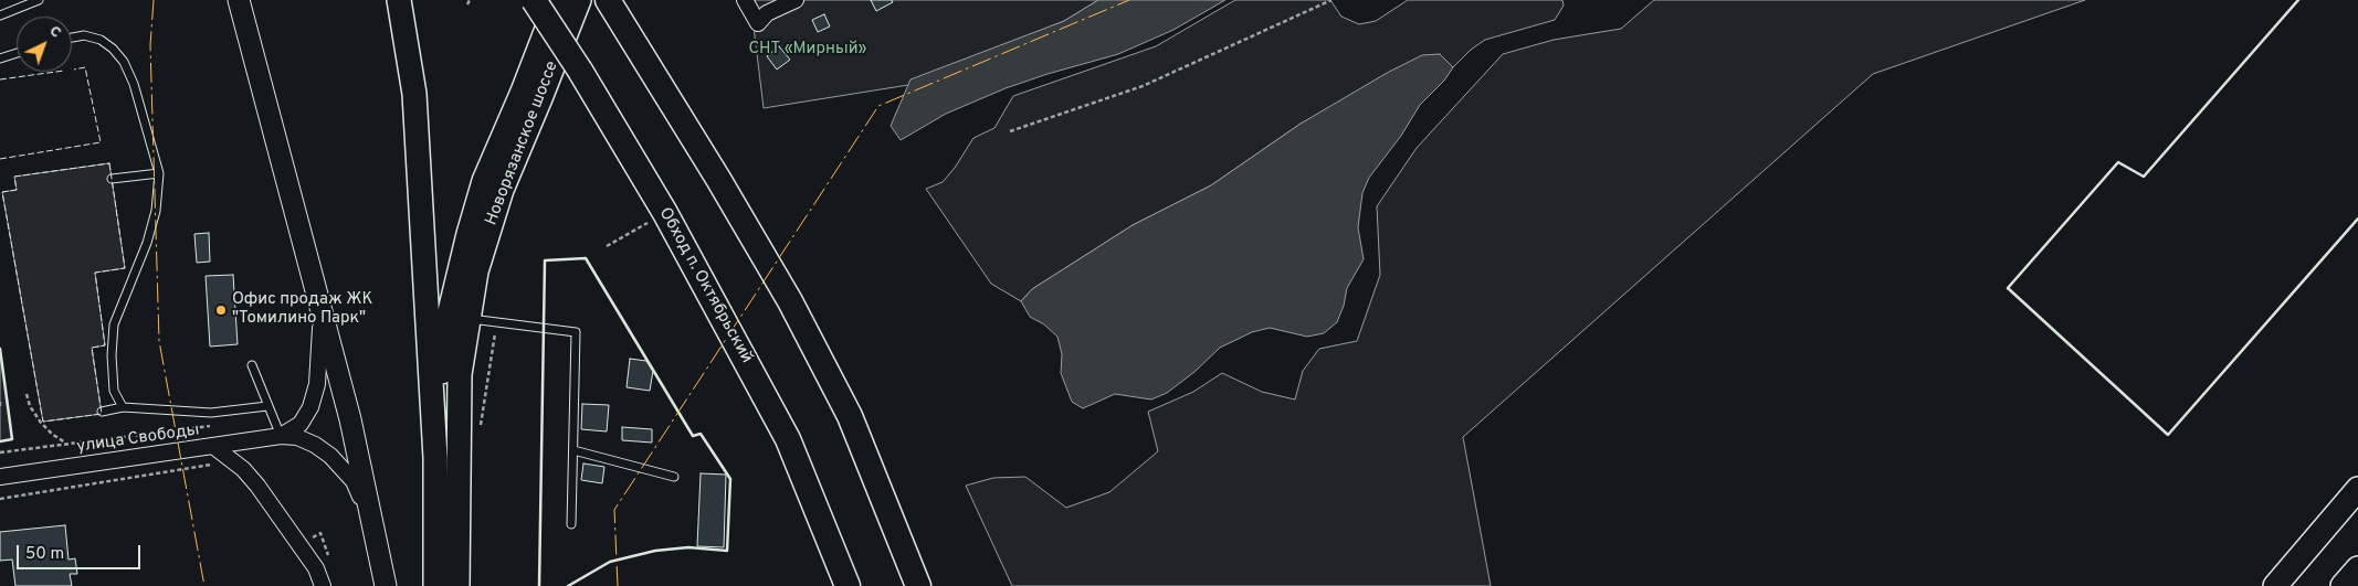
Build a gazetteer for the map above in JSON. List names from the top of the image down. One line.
{"streets":{"highway":["Обход п. Октябрьский"],"main road":["Новорязанское шоссе"],"street":["улица Свободы"]},"parks":["СНТ «Мирный»"],"places":["Офис продаж ЖК \"Томилино Парк\""],"scale_bar":"50 m","north":"top right"}
